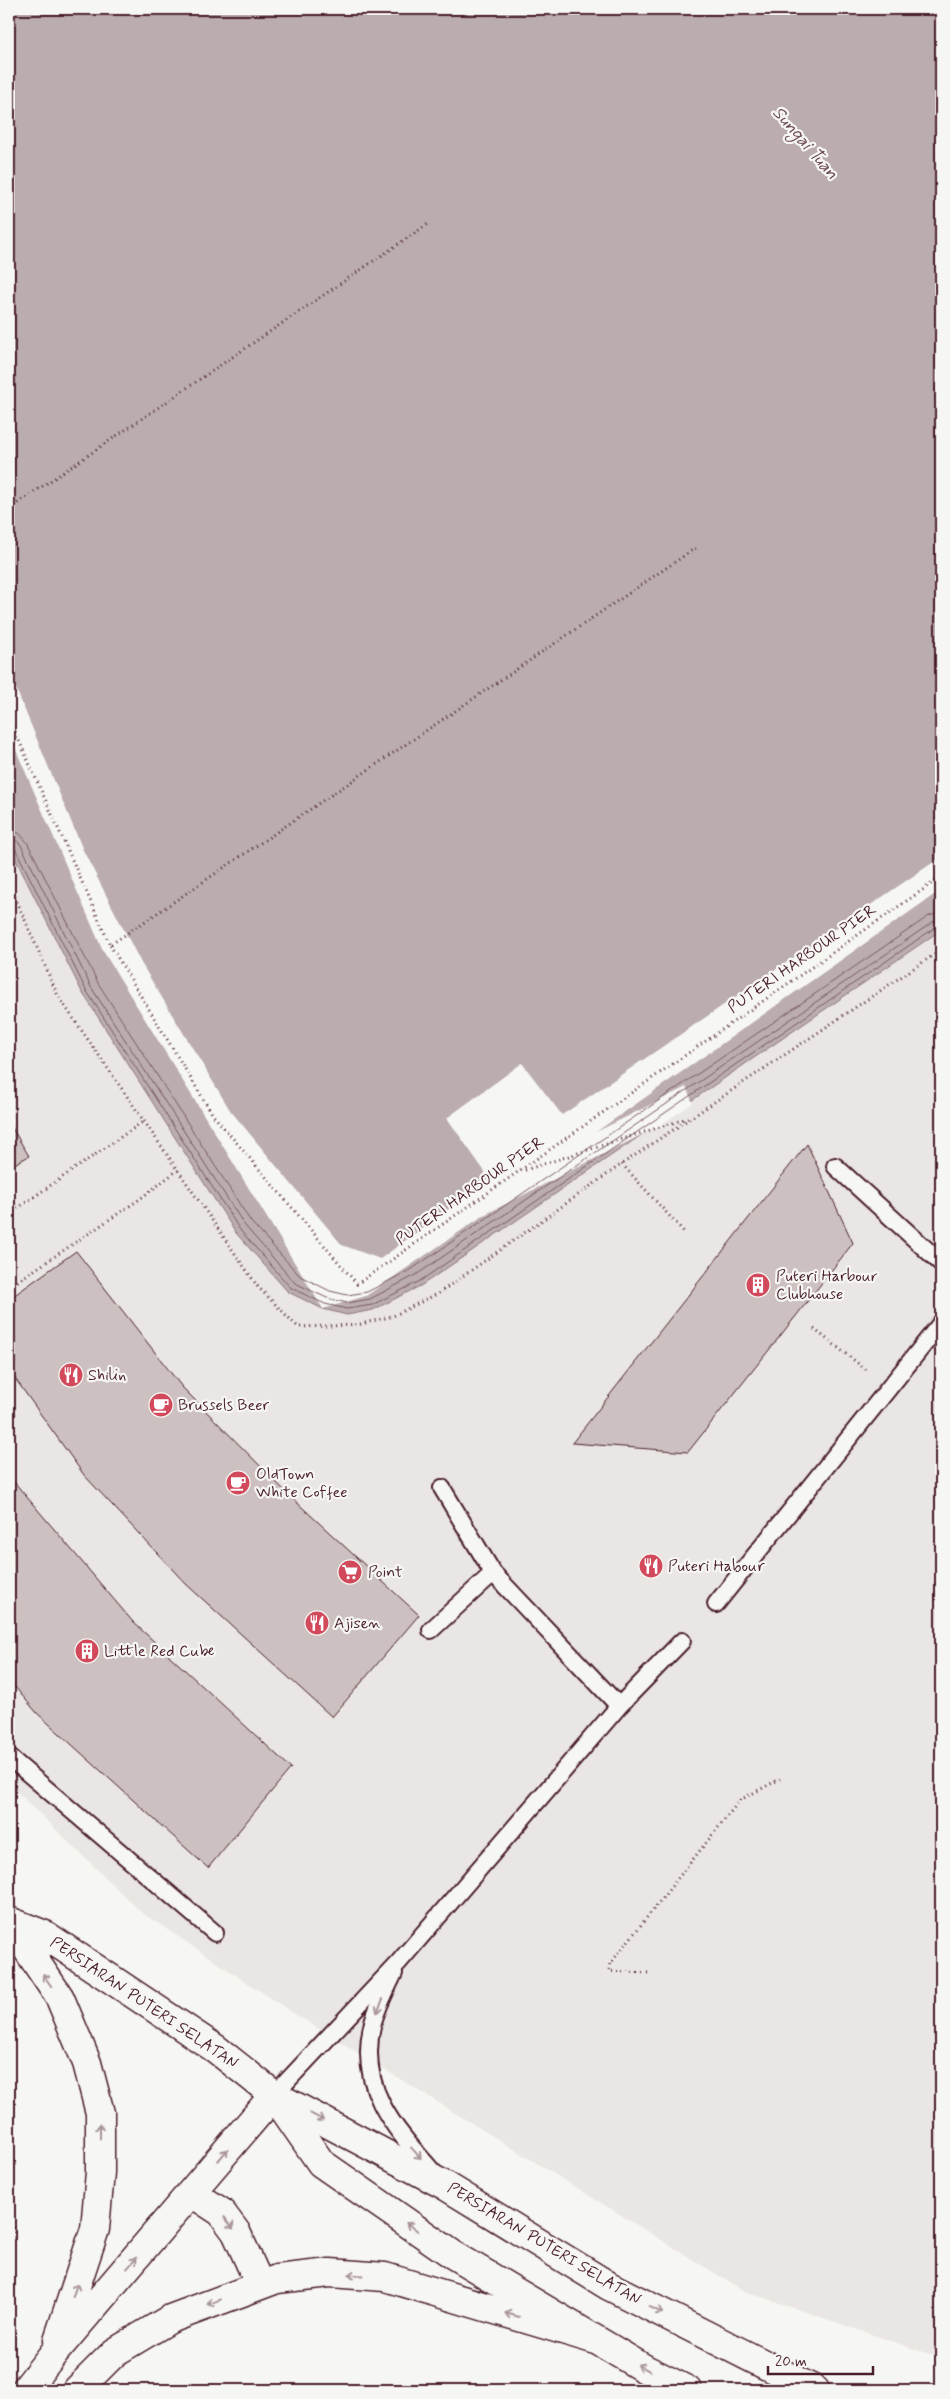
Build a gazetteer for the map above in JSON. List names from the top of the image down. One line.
{"streets":{"street":["PERSIARAN PUTERI SELATAN"],"path":["PUTERI HARBOUR PIER"]},"water":["Sungai Tuan"],"places":{"building":["Puteri Harbour Clubhouse","Little Red Cube"],"restaurant":["Shilin","Puteri Habour","Ajisen"],"cafe":["Brussels Beer","OldTown White Coffee"],"supermarket":["Point"]},"scale_bar":"20 m"}
